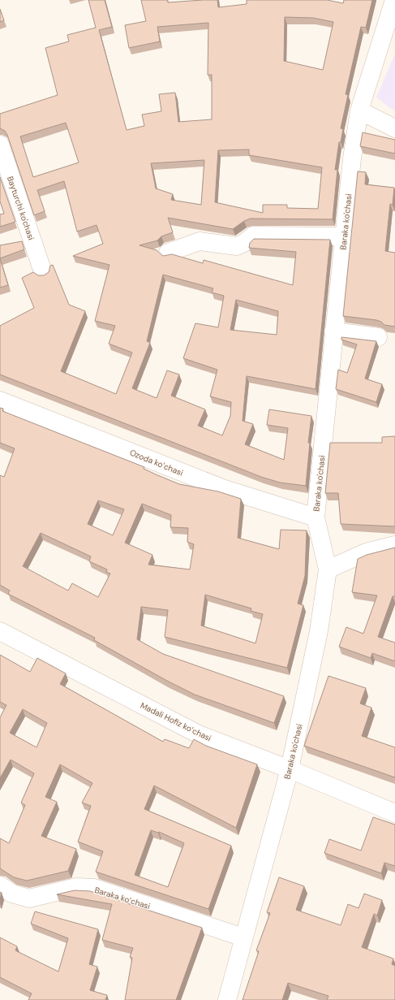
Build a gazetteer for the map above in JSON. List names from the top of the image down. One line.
{"streets":{"street":["Bayturchi ko'chasi","Baraka ko'chasi","Ozoda koʻchasi","Madali Hofiz koʻchasi","Baraka koʻchasi"]},"crossings":[["Baraka ko'chasi","Ozoda koʻchasi"],["Baraka ko'chasi","Madali Hofiz koʻchasi"],["Baraka ko'chasi","Baraka koʻchasi"]]}
